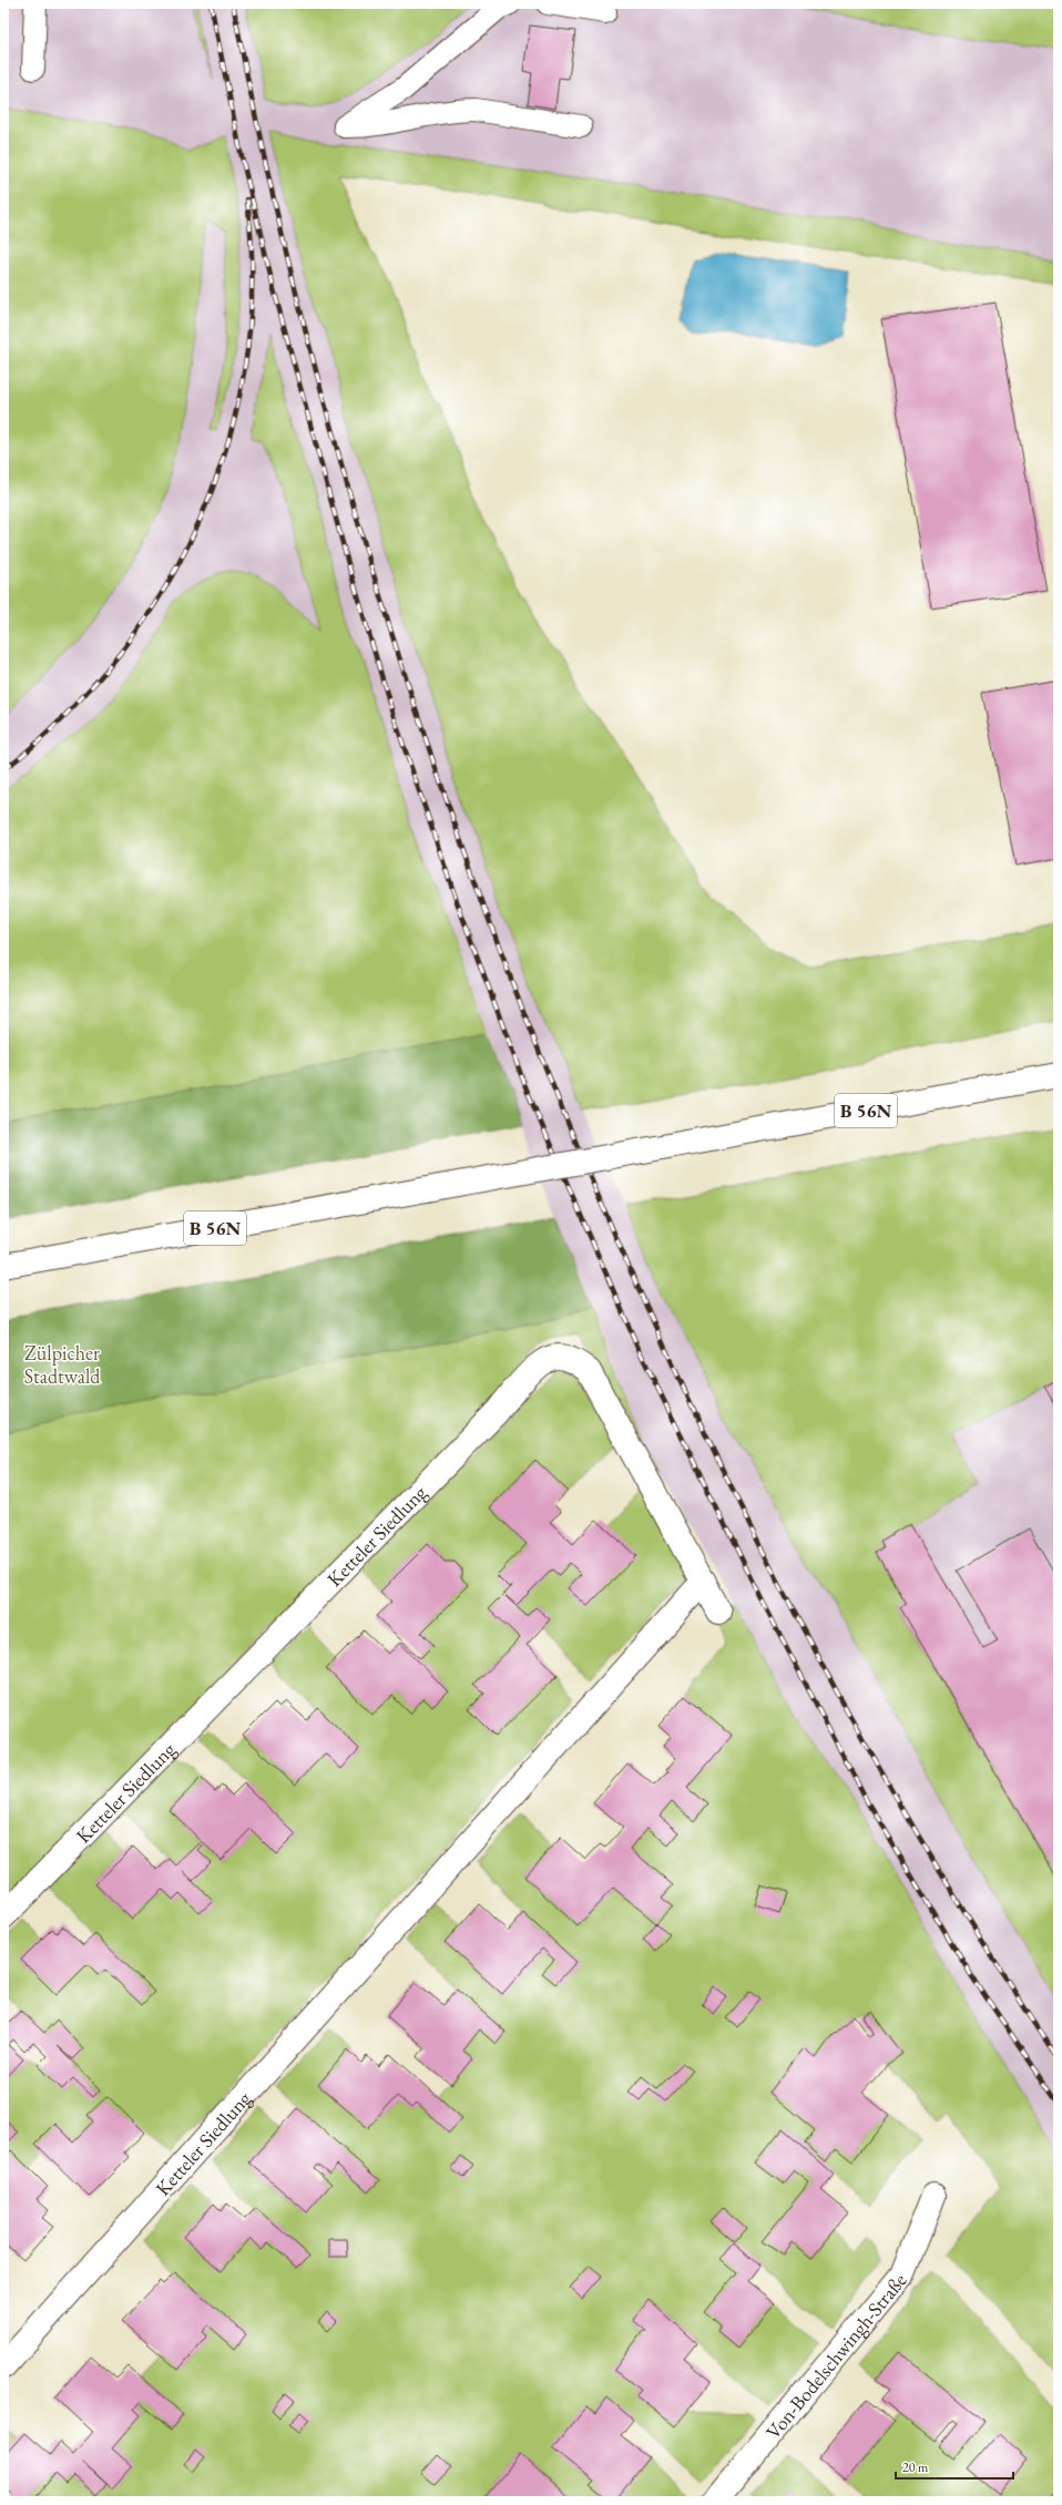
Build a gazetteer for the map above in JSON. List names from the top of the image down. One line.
{"streets":{"street":["B 56N","Ketteler Siedlung","Von-Bodelschwingh-Straße"]},"parks":["Zülpicher Stadtwald"],"scale_bar":"20 m"}
